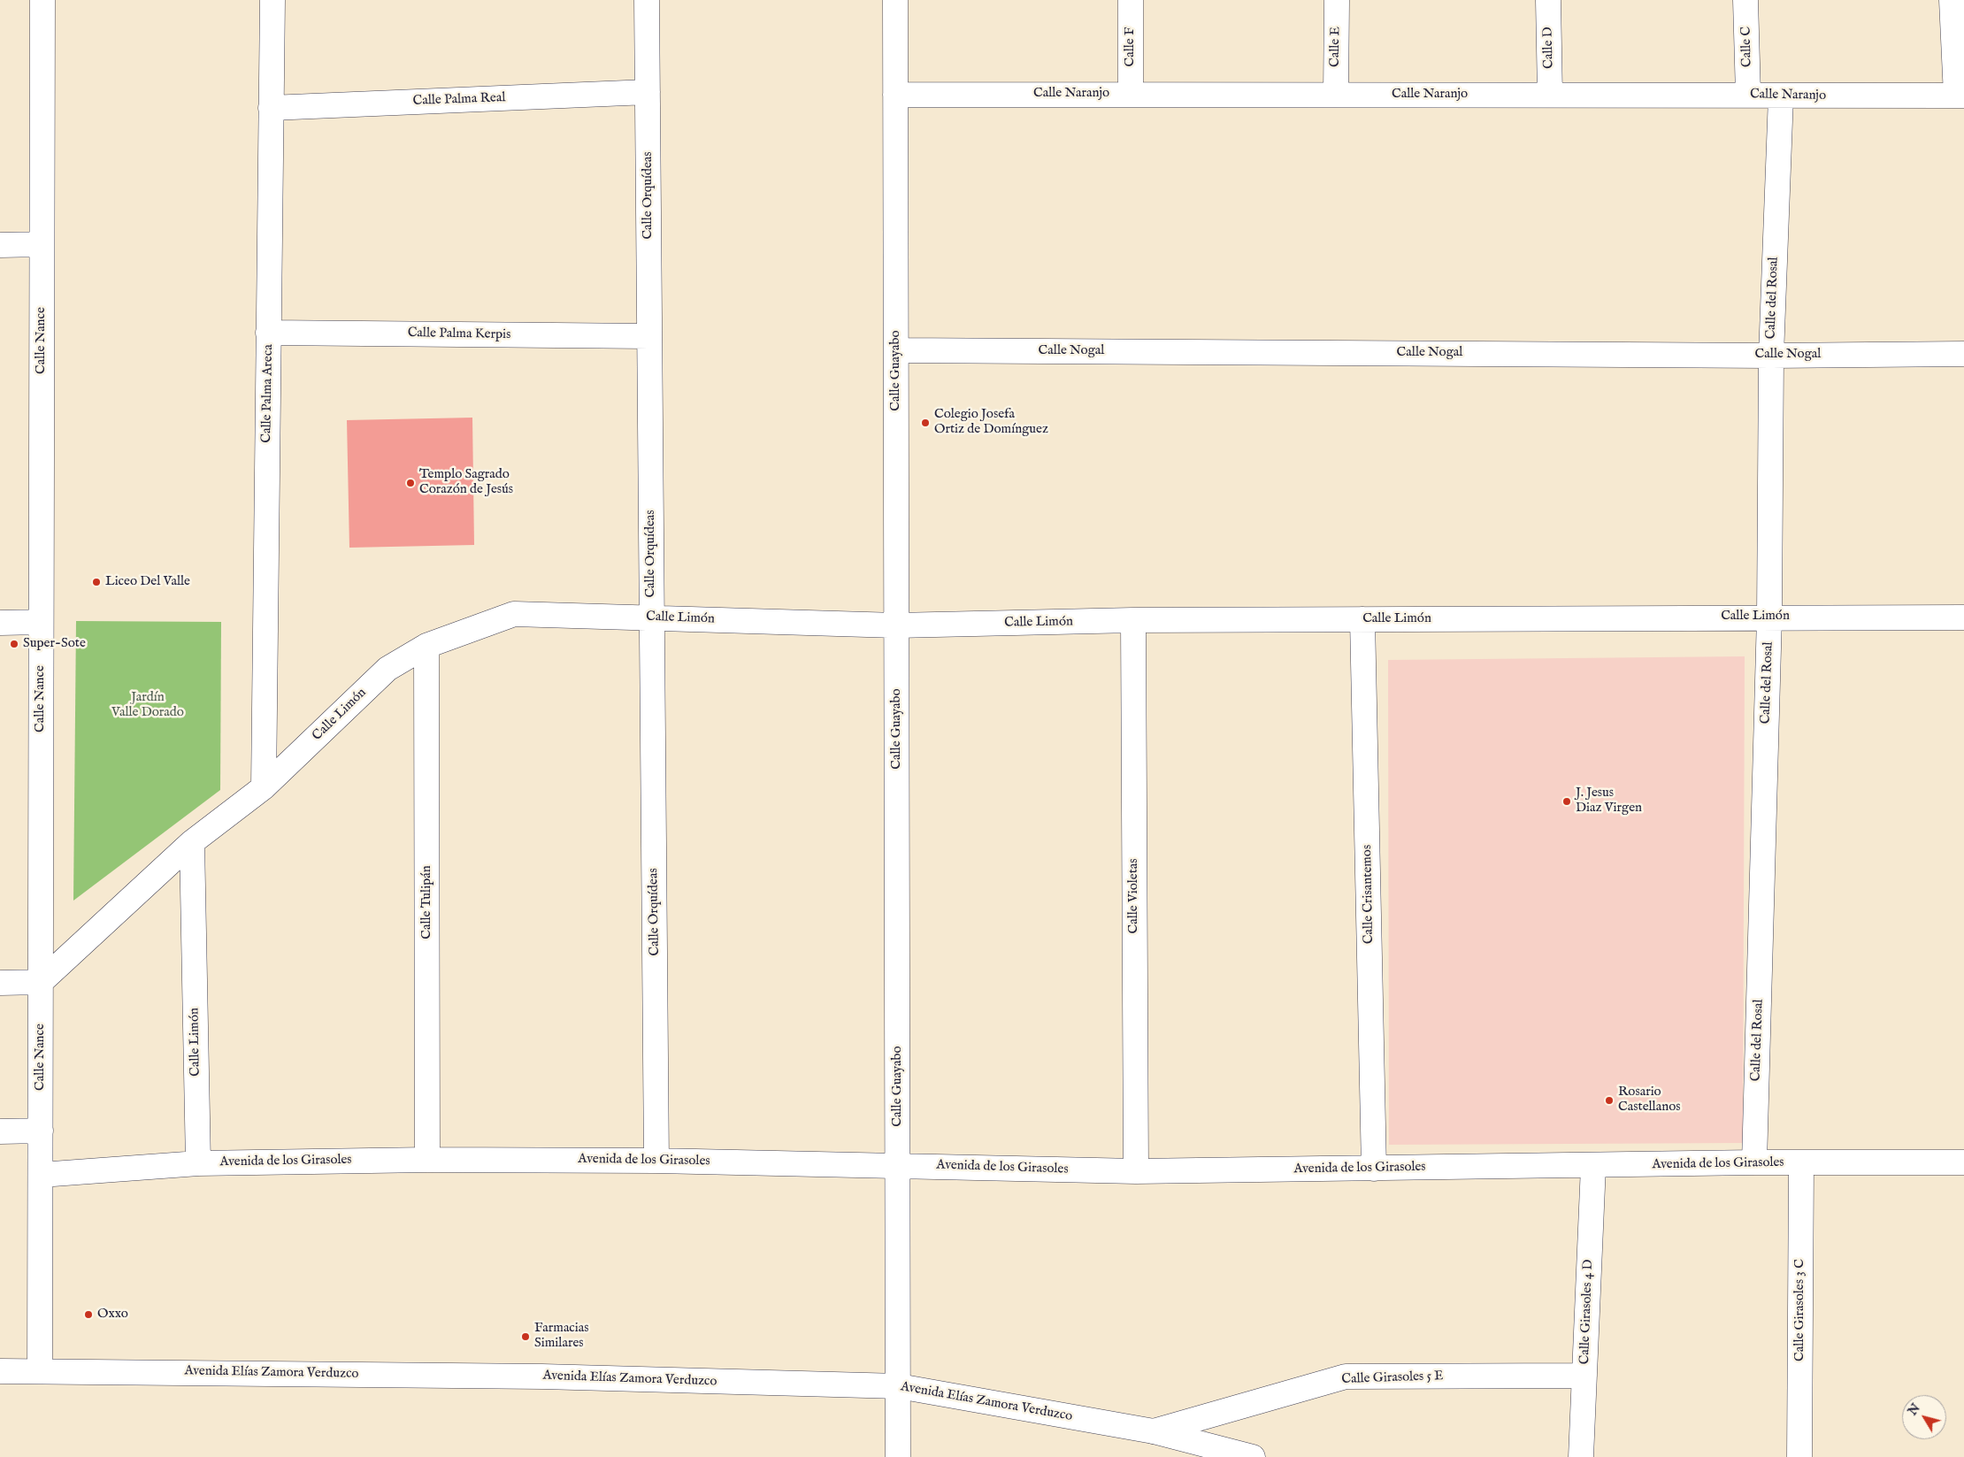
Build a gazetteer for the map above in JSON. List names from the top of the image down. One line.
{"streets":{"street":["Calle F","Calle E","Calle C","Calle D","Calle Naranjo","Calle Palma Real","Calle Orquídeas","Calle del Rosal","Calle Palma Kerpis","Calle Nance","Calle Nogal","Calle Guayabo","Calle Palma Areca","Calle Limón","Calle Crisantemos","Calle Violetas","Calle Tulipán","Avenida de los Girasoles","Calle Girasoles 3 C","Calle Girasoles 4 D","Avenida Elías Zamora Verduzco","Calle Girasoles 5 E"]},"crossings":[["Calle F","Calle Naranjo"],["Calle E","Calle Naranjo"],["Calle C","Calle Naranjo"],["Calle D","Calle Naranjo"],["Calle Naranjo","Calle del Rosal"],["Calle Naranjo","Calle Guayabo"],["Calle Palma Real","Calle Orquídeas"],["Calle Palma Real","Calle Palma Areca"],["Calle Orquídeas","Calle Palma Kerpis"],["Calle Orquídeas","Calle Limón"],["Calle Orquídeas","Avenida de los Girasoles"],["Calle del Rosal","Calle Nogal"],["Calle del Rosal","Calle Limón"],["Calle del Rosal","Avenida de los Girasoles"],["Calle Palma Kerpis","Calle Palma Areca"],["Calle Nance","Calle Limón"],["Calle Nance","Avenida de los Girasoles"],["Calle Nance","Avenida Elías Zamora Verduzco"],["Calle Nogal","Calle Guayabo"],["Calle Guayabo","Calle Limón"],["Calle Guayabo","Avenida de los Girasoles"],["Calle Guayabo","Avenida Elías Zamora Verduzco"],["Calle Palma Areca","Calle Limón"],["Calle Limón","Calle Crisantemos"],["Calle Limón","Calle Violetas"],["Calle Limón","Calle Tulipán"],["Calle Limón","Avenida de los Girasoles"],["Calle Crisantemos","Avenida de los Girasoles"],["Calle Violetas","Avenida de los Girasoles"],["Calle Tulipán","Avenida de los Girasoles"],["Avenida de los Girasoles","Calle Girasoles 3 C"],["Avenida de los Girasoles","Calle Girasoles 4 D"],["Calle Girasoles 4 D","Calle Girasoles 5 E"],["Avenida Elías Zamora Verduzco","Calle Girasoles 5 E"]],"parks":["Jardín Valle Dorado"],"places":["Colegio Josefa Ortiz de Domínguez","Templo Sagrado Corazón de Jesús","Liceo Del Valle","Super-Sote","J. Jesus Diaz Virgen","Rosario Castellanos","Oxxo","Farmacias Similares"],"north":"top left"}
